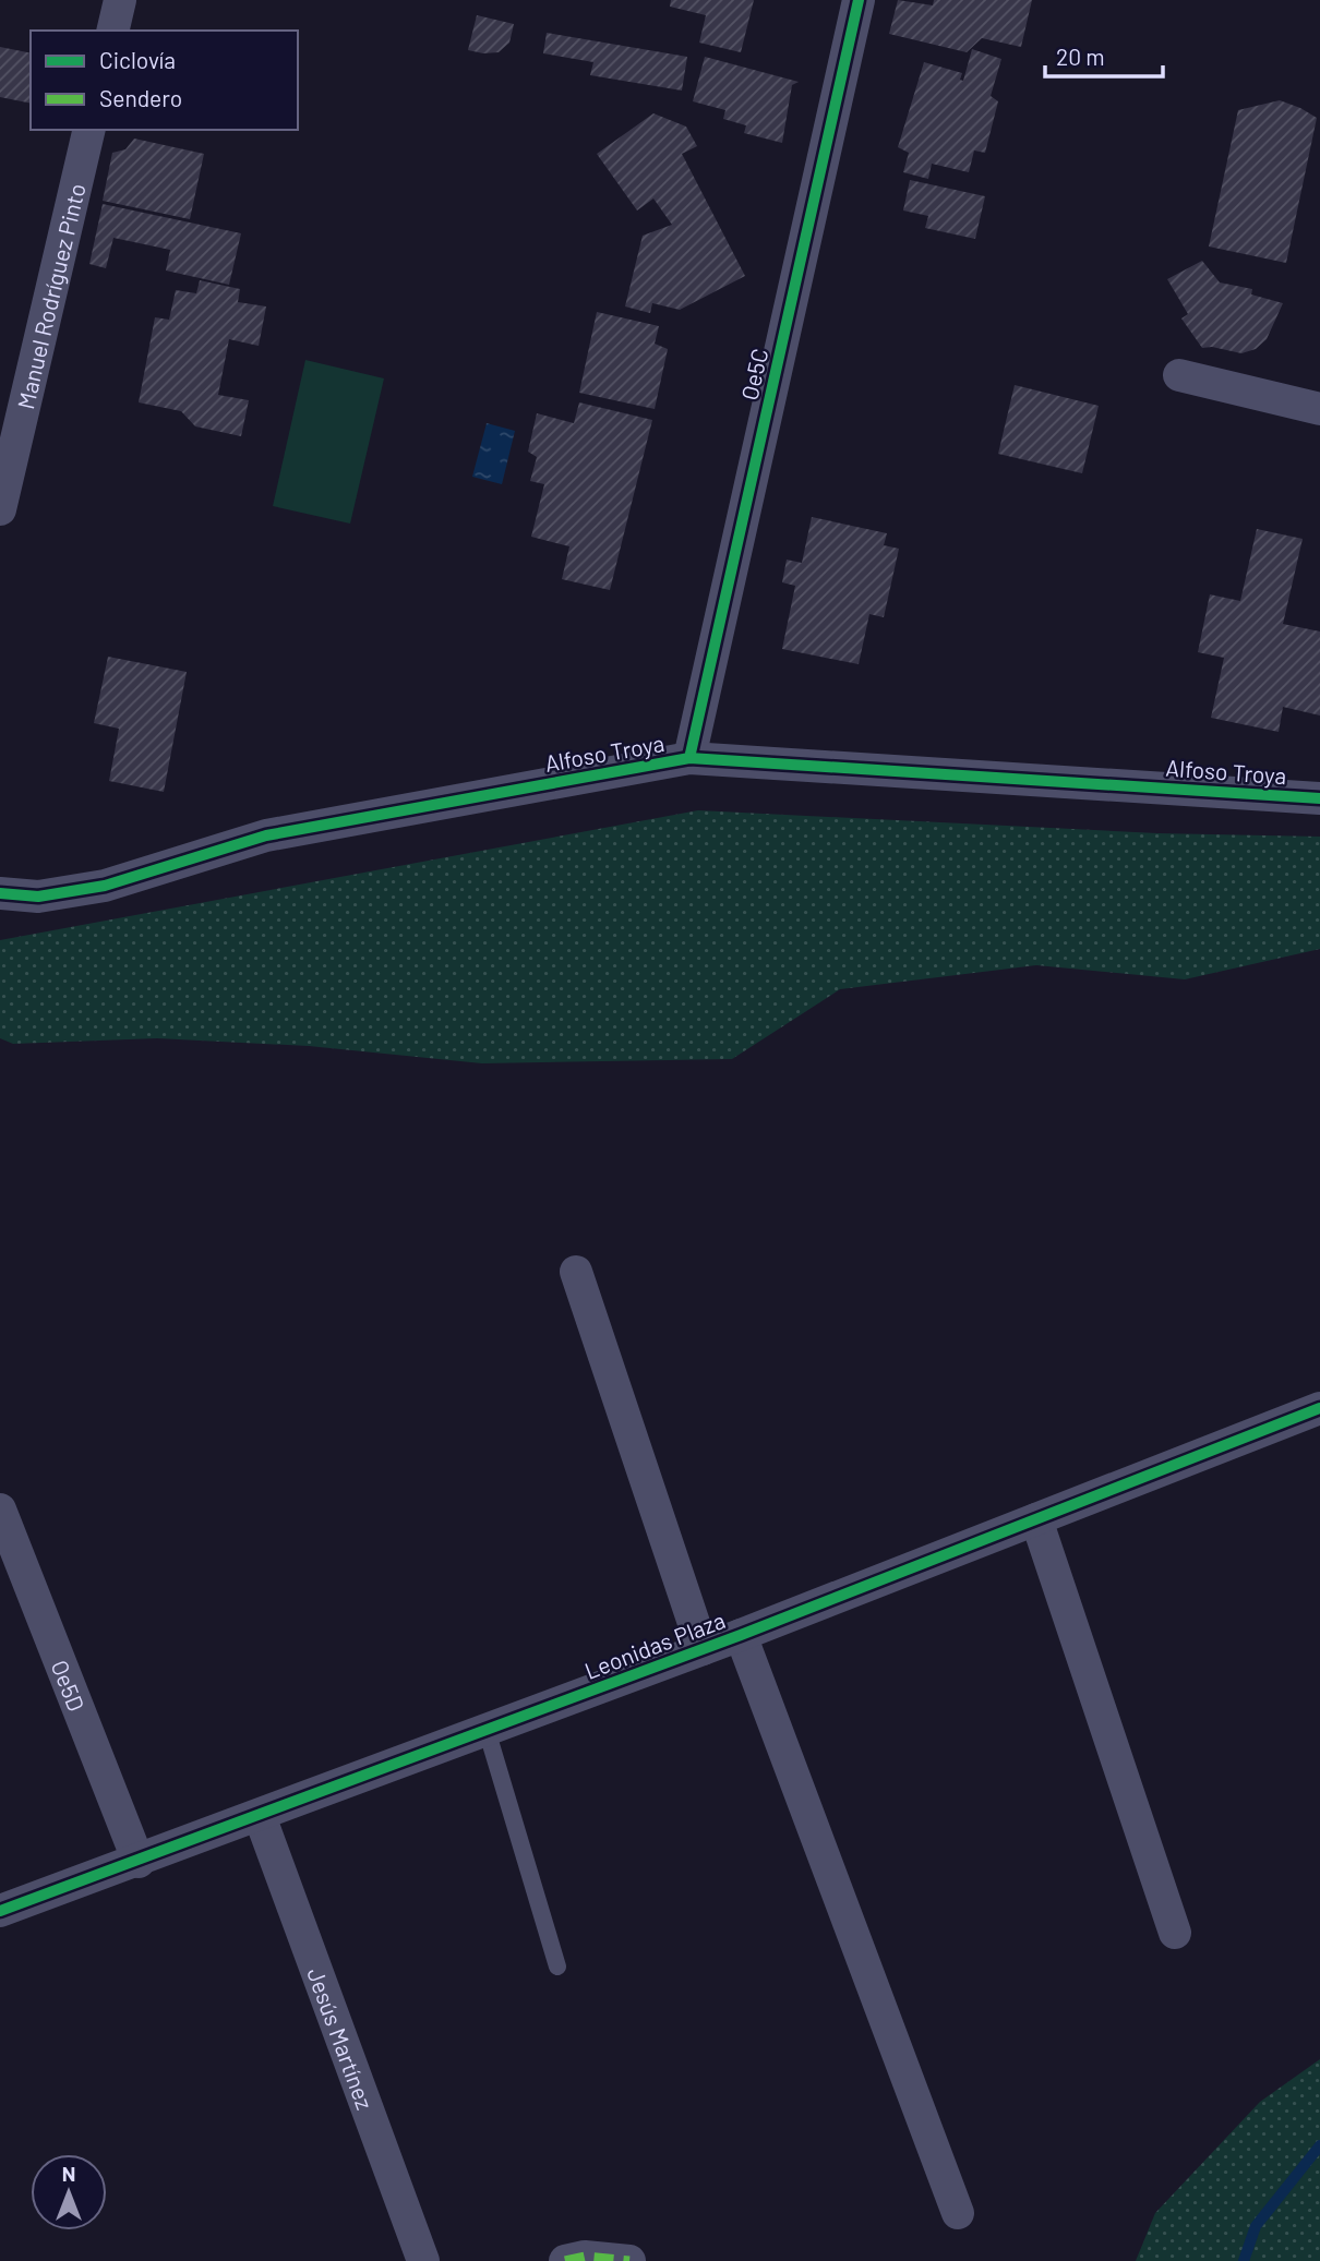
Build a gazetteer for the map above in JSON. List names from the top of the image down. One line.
{"streets":{"street":["Manuel Rodríguez Pinto","Oe5C","Alfoso Troya","Leonidas Plaza","Oe5D","Jesús Martínez"]},"crossings":[["Oe5C","Alfoso Troya"],["Leonidas Plaza","Oe5D"],["Leonidas Plaza","Jesús Martínez"]],"legend":["Ciclovía","Sendero"],"scale_bar":"20 m","north":"top"}
